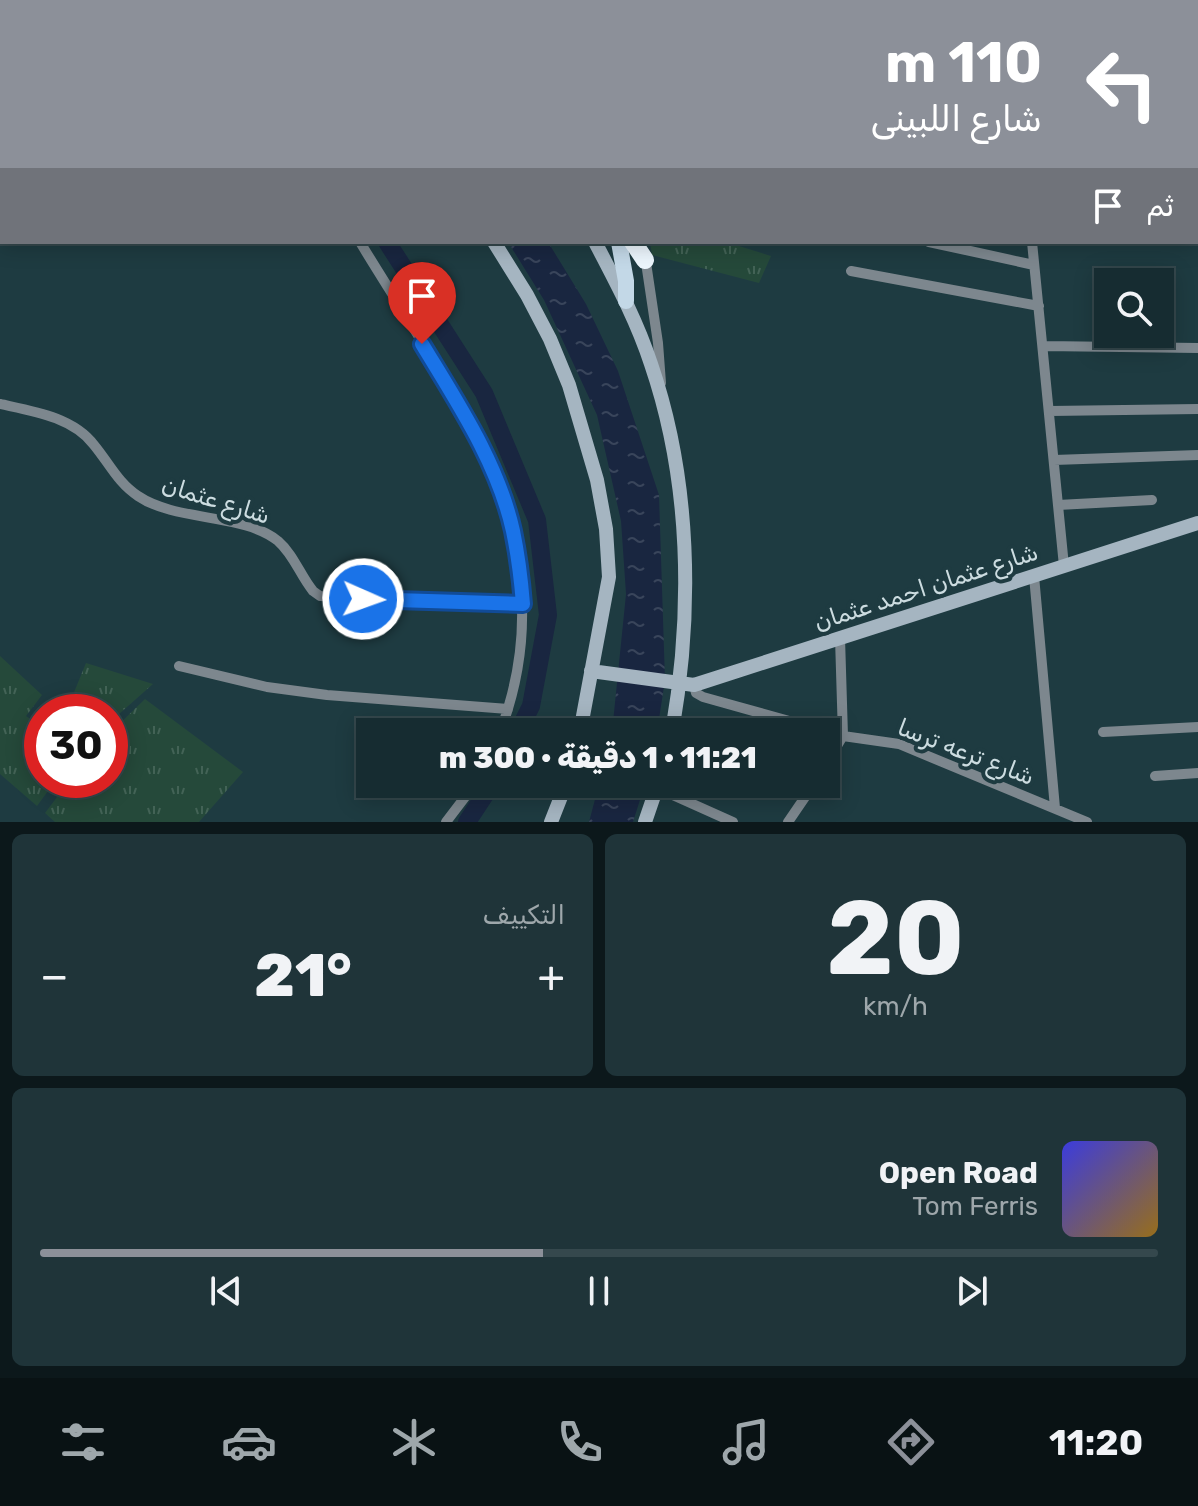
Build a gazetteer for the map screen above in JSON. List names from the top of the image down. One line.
{"streets":{"main road":["شارع عثمان احمد عثمان"],"street":["شارع عثمان","شارع ترعه ترسا"]},"crossings":[["شارع عثمان احمد عثمان","شارع ترعه ترسا"]],"page":{"turn":["110 m","شارع اللبينى"],"then":"ثم","limit":"30","trip":"11:21 · 1 دقيقة · 300 m","tile":[["20","km/h"],"التكييف"],"heat":["−","21°","+"],"song":["Open Road","Tom Ferris"],"tabs":"11:20"}}
